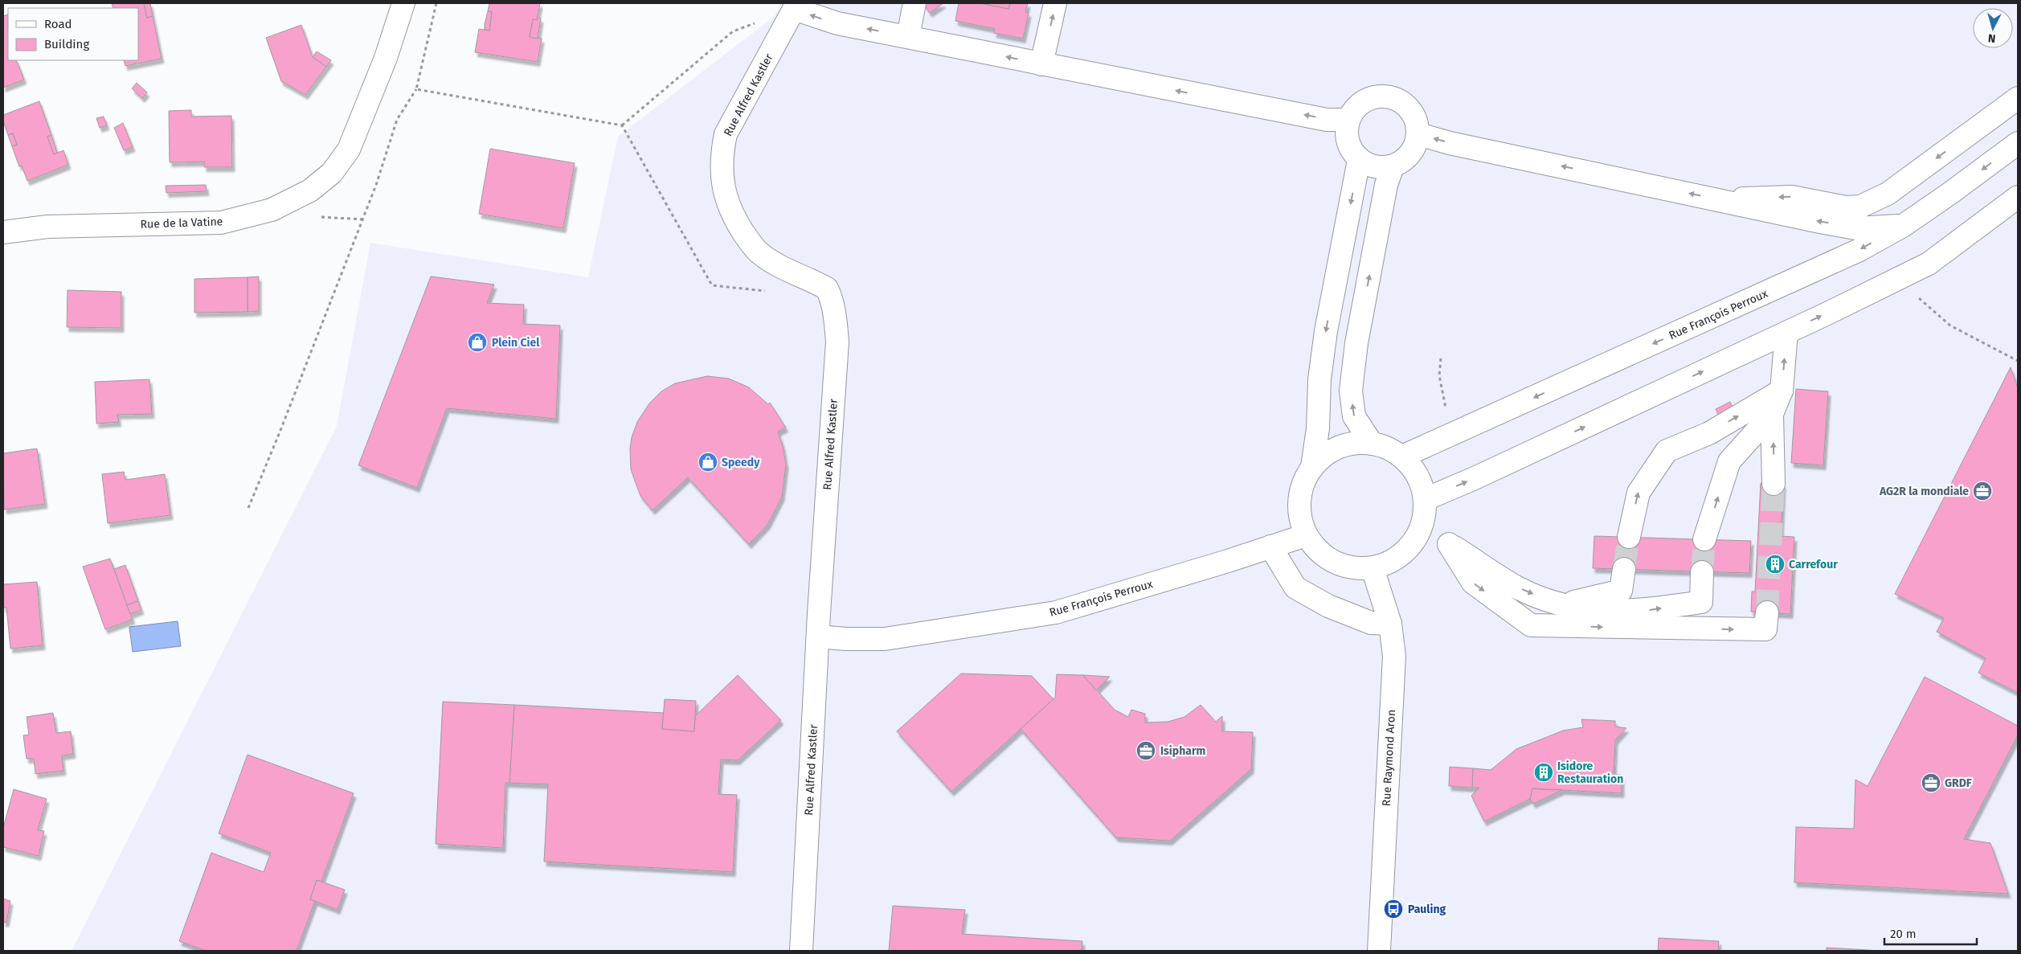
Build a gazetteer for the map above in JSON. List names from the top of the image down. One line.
{"streets":{"street":["Rue Alfred Kastler","Rue de la Vatine","Rue François Perroux","Rue Raymond Aron"]},"crossings":[["Rue Alfred Kastler","Rue François Perroux"],["Rue François Perroux","Rue Raymond Aron"]],"places":{"shop":["Plein Ciel","Speedy"],"office":["AG2R la mondiale","Isipharm","GRDF"],"building":["Carrefour","Isidore Restauration"],"bus stop":["Pauling"]},"legend":["Road","Building"],"scale_bar":"20 m","north":"bottom"}
